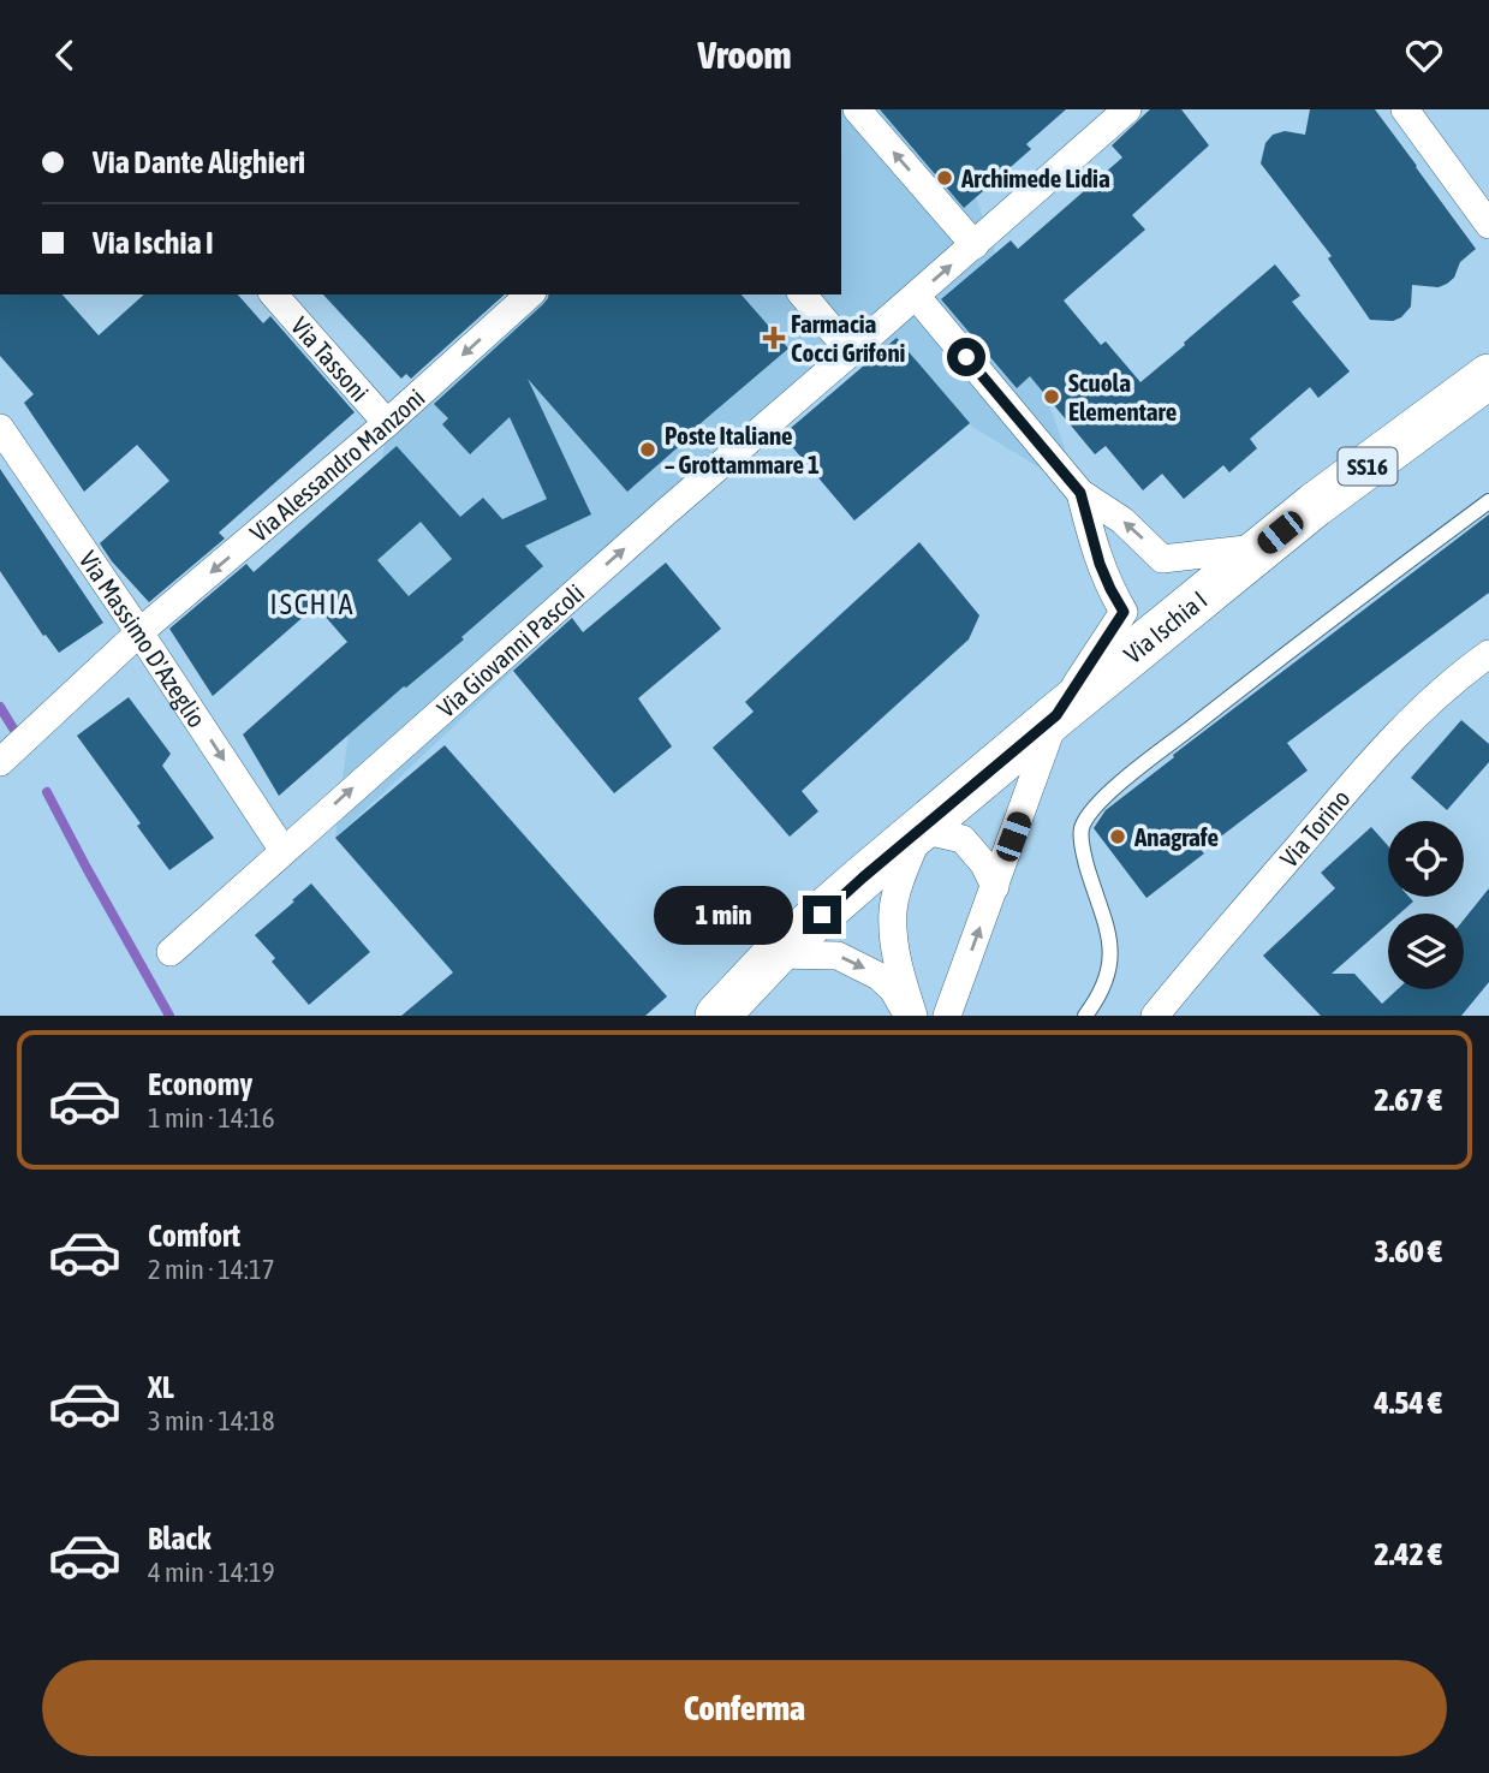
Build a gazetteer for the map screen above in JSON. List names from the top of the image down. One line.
{"streets":{"main road":["SS16","Via Ischia I"],"street":["Via Tassoni","Via Alessandro Manzoni","Via Massimo D'Azeglio","Via Giovanni Pascoli","Via Torino"]},"crossings":[["Via Tassoni","Via Alessandro Manzoni"],["Via Alessandro Manzoni","Via Massimo D'Azeglio"],["Via Massimo D'Azeglio","Via Giovanni Pascoli"]],"one_way":["Via Alessandro Manzoni","Via Massimo D'Azeglio","Via Giovanni Pascoli"],"districts":["ISCHIA"],"places":{"other":["Archimede Lidia","Scuola Elementare","Poste Italiane – Grottammare 1","Anagrafe"],"health":["Farmacia Cocci Grifoni"]},"page":{"header":"Vroom","banner":["Via Dante Alighieri","Via Ischia I"],"bubble":"1 min","list":[{"name":"Economy","note":"1 min · 14:16","value":"2.67 €"},{"name":"Comfort","note":"2 min · 14:17","value":"3.60 €"},{"name":"XL","note":"3 min · 14:18","value":"4.54 €"},{"name":"Black","note":"4 min · 14:19","value":"2.42 €"}],"buttons":"Conferma"}}
